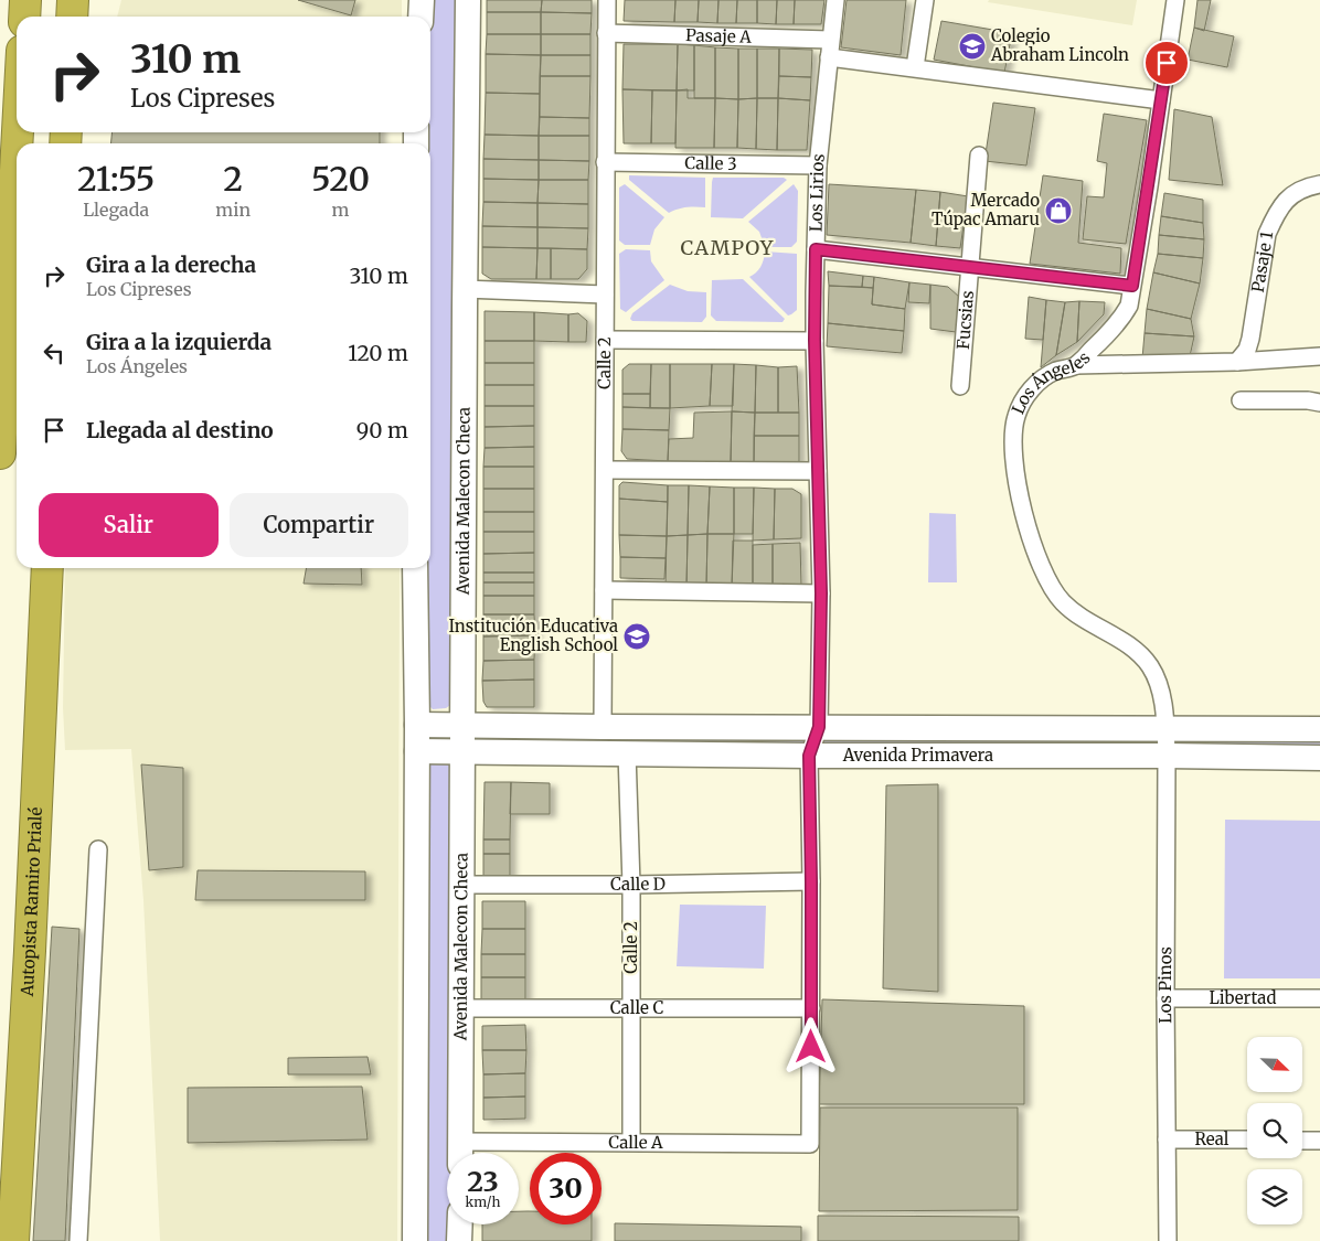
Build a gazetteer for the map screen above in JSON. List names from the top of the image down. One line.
{"streets":{"highway":["Autopista Ramiro Prialé"],"main road":["Avenida Malecon Checa","Avenida Primavera"],"street":["Pasaje A","Calle 3","Los Lirios","Pasaje 1","Fucsias","Calle 2","Los Ángeles","Calle D","Los Pinos","Libertad","Calle C","Real","Calle A"]},"crossings":[["Pasaje A","Los Lirios"],["Pasaje A","Calle 2"],["Calle 3","Los Lirios"],["Calle 3","Calle 2"],["Los Lirios","Avenida Primavera"],["Los Lirios","Calle D"],["Los Lirios","Calle C"],["Los Lirios","Calle A"],["Calle 2","Avenida Primavera"],["Calle 2","Calle D"],["Calle 2","Calle C"],["Calle 2","Calle A"],["Los Ángeles","Avenida Primavera"],["Los Ángeles","Los Pinos"],["Avenida Malecon Checa","Avenida Primavera"],["Avenida Malecon Checa","Calle D"],["Avenida Malecon Checa","Calle C"],["Avenida Malecon Checa","Calle A"],["Avenida Primavera","Los Pinos"],["Los Pinos","Libertad"],["Los Pinos","Real"]],"districts":["CAMPOY"],"places":{"school or university":["Colegio Abraham Lincoln","Institución Educativa English School"],"shop":["Mercado Túpac Amaru"]},"north":"bottom right","page":{"turn":["310 m","Los Cipreses"],"eta":["21:55","Llegada","2","min","520","m"],"list":[{"name":"Gira a la derecha","note":"Los Cipreses","value":"310 m"},{"name":"Gira a la izquierda","note":"Los Ángeles","value":"120 m"},{"name":"Llegada al destino","value":"90 m"}],"buttons":["Salir","Compartir"],"speed":"23 km/h","limit":"30"}}
